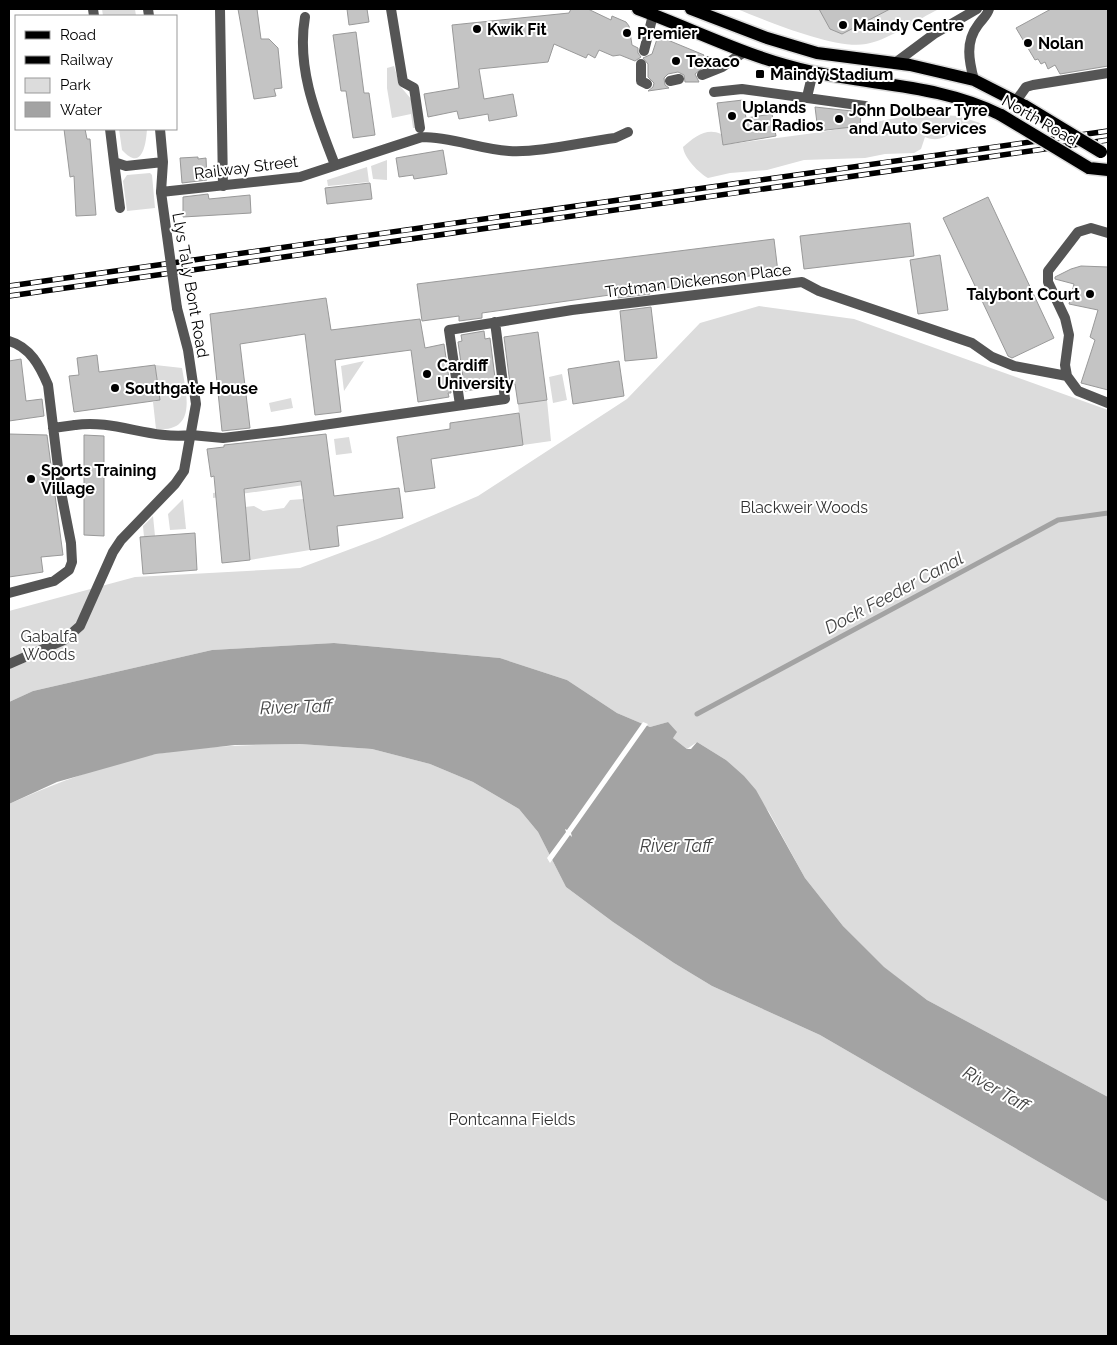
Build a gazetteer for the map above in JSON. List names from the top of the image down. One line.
{"streets":{"main road":["North Road"],"street":["Railway Street","Trotman Dickenson Place","Llys Tal y Bont Road"]},"crossings":[["Railway Street","Llys Tal y Bont Road"]],"water":["Dock Feeder Canal","River Taff"],"parks":["Blackweir Woods","Gabalfa Woods","Pontcanna Fields"],"places":{"other":["Maindy Centre","Kwik Fit","Premier","Nolan","Texaco","Uplands Car Radios","John Dolbear Tyre and Auto Services","Talybont Court","Cardiff University","Southgate House","Sports Training Village"],"transit":["Maindy Stadium"]},"legend":["Road","Railway","Park","Water"]}
